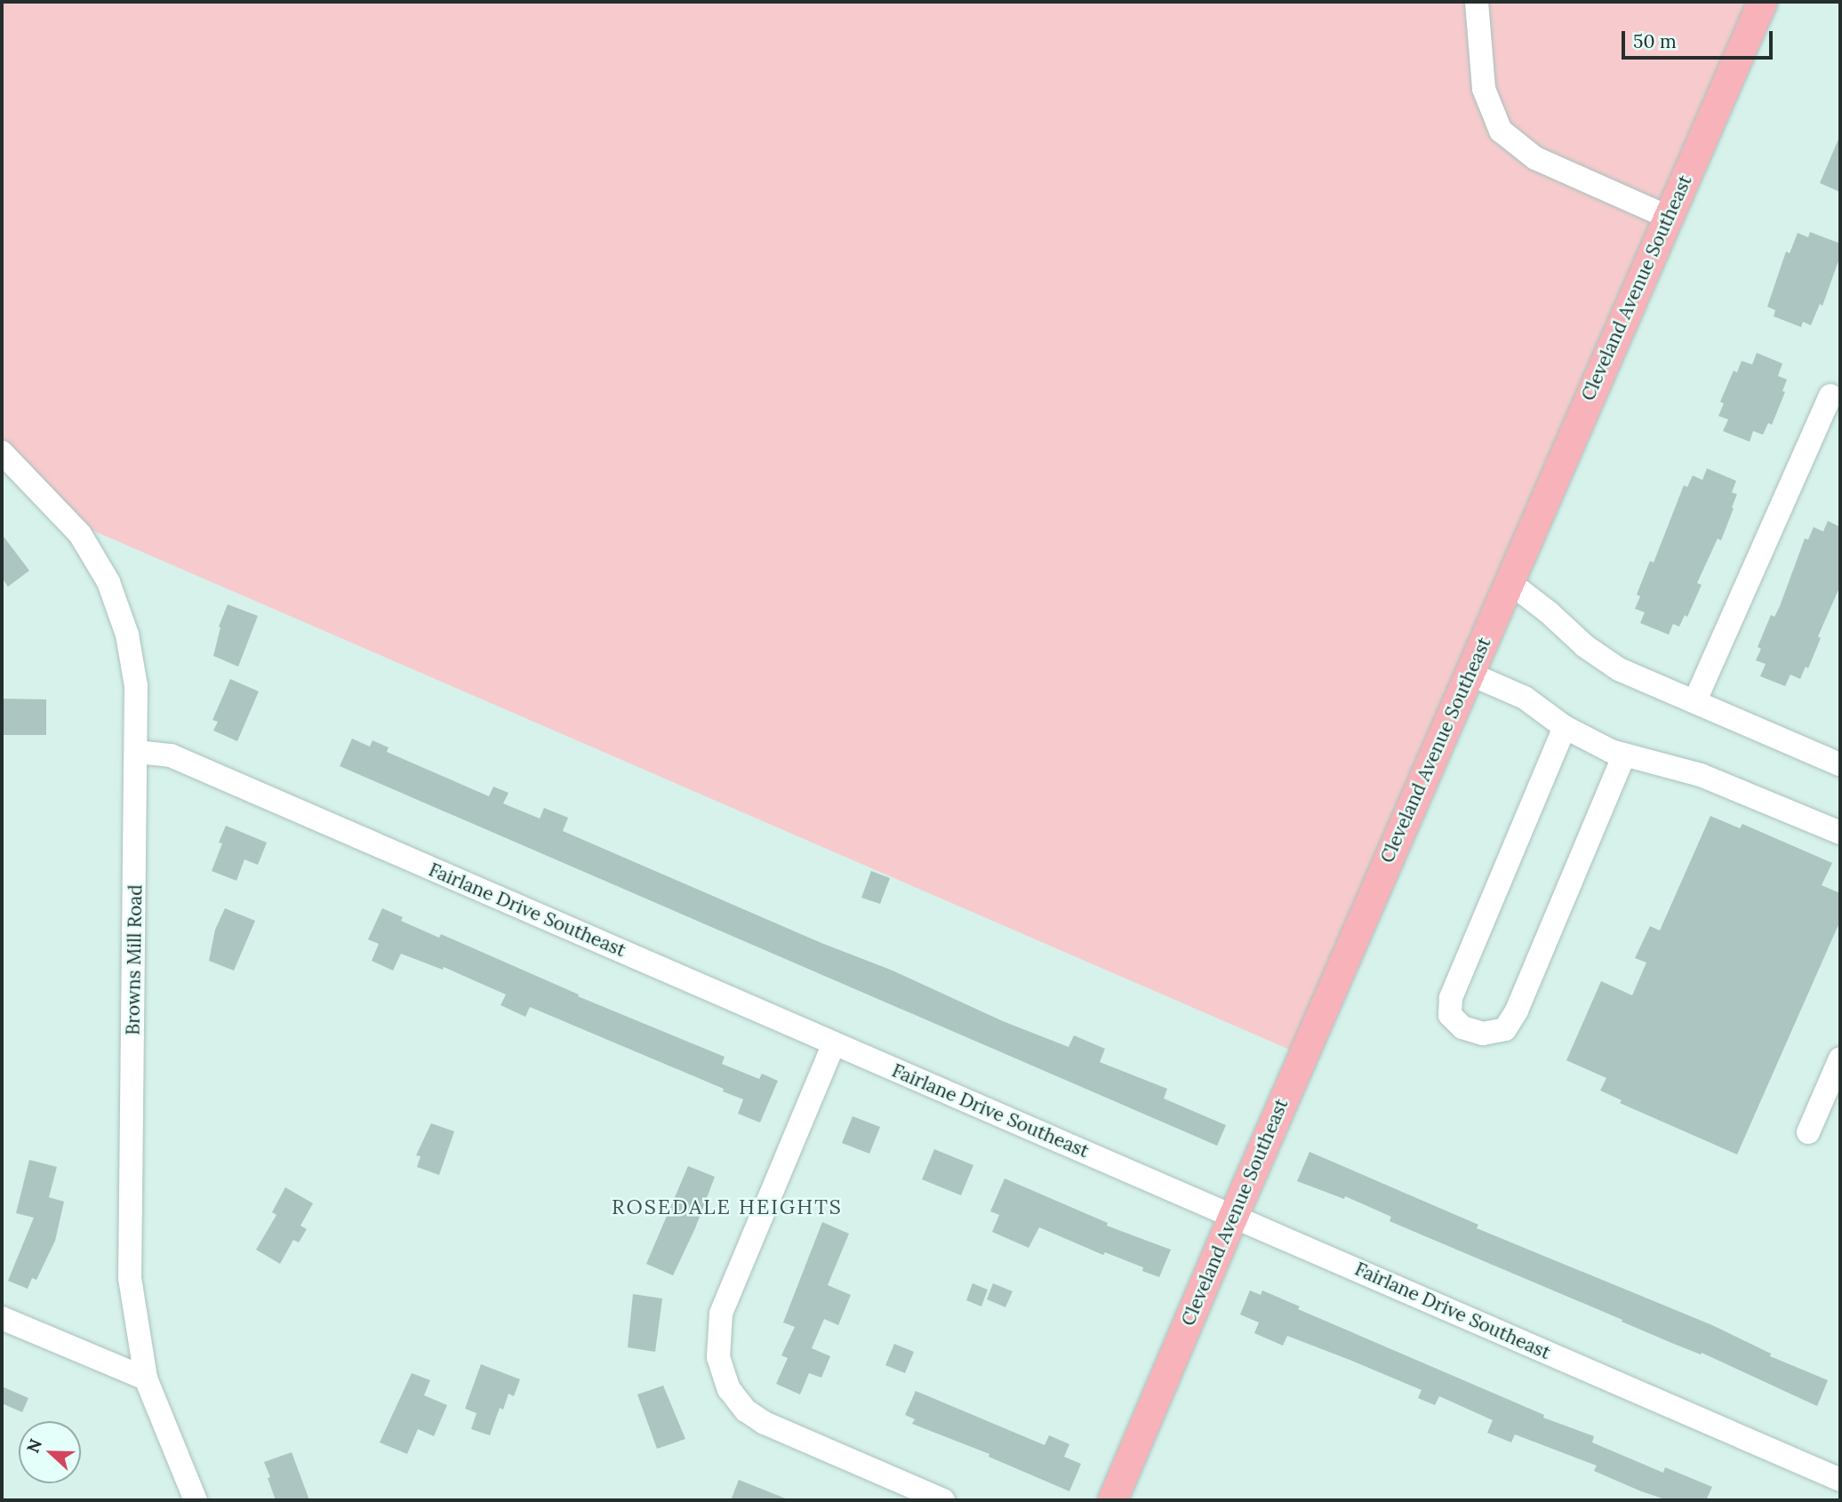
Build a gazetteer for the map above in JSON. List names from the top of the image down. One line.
{"streets":{"main road":["Cleveland Avenue Southeast"],"street":["Fairlane Drive Southeast","Browns Mill Road"]},"crossings":[["Cleveland Avenue Southeast","Fairlane Drive Southeast"],["Fairlane Drive Southeast","Browns Mill Road"]],"districts":["ROSEDALE HEIGHTS"],"scale_bar":"50 m","north":"left"}
